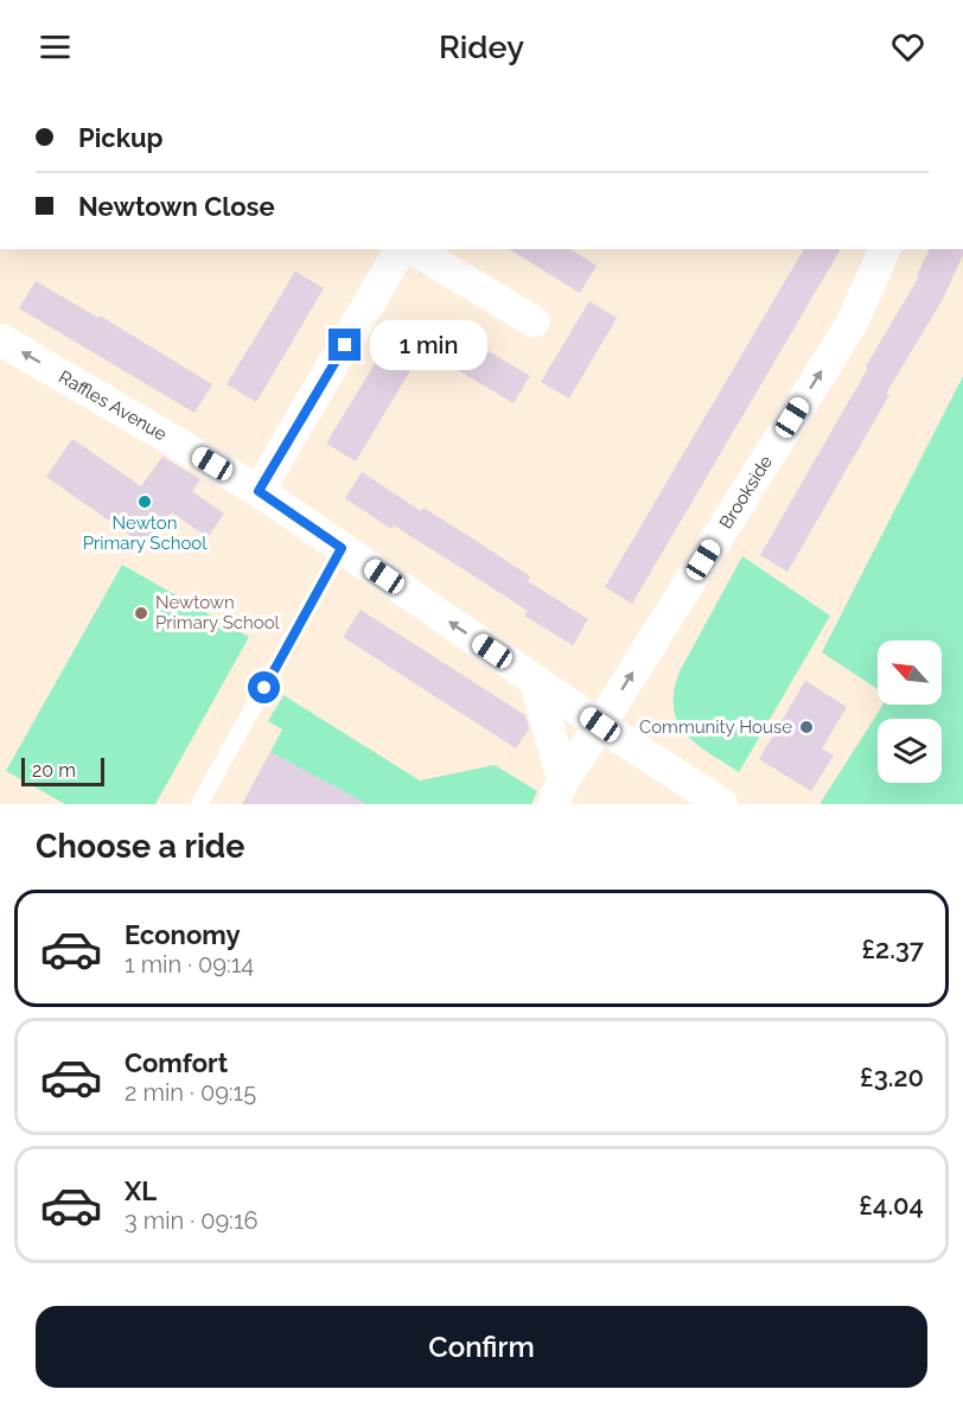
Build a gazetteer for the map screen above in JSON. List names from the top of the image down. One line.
{"streets":{"street":["Raffles Avenue","Brookside"]},"crossings":[["Raffles Avenue","Brookside"]],"one_way":["Raffles Avenue","Brookside"],"places":["Newton Primary School","Newtown Primary School","Community House"],"scale_bar":"20 m","north":"top left","page":{"header":"Ridey","banner":["Pickup","Newtown Close"],"bubble":"1 min","scale":"20 m","heading":"Choose a ride","list":[{"name":"Economy","note":"1 min · 09:14","value":"£2.37"},{"name":"Comfort","note":"2 min · 09:15","value":"£3.20"},{"name":"XL","note":"3 min · 09:16","value":"£4.04"}],"buttons":"Confirm"}}
